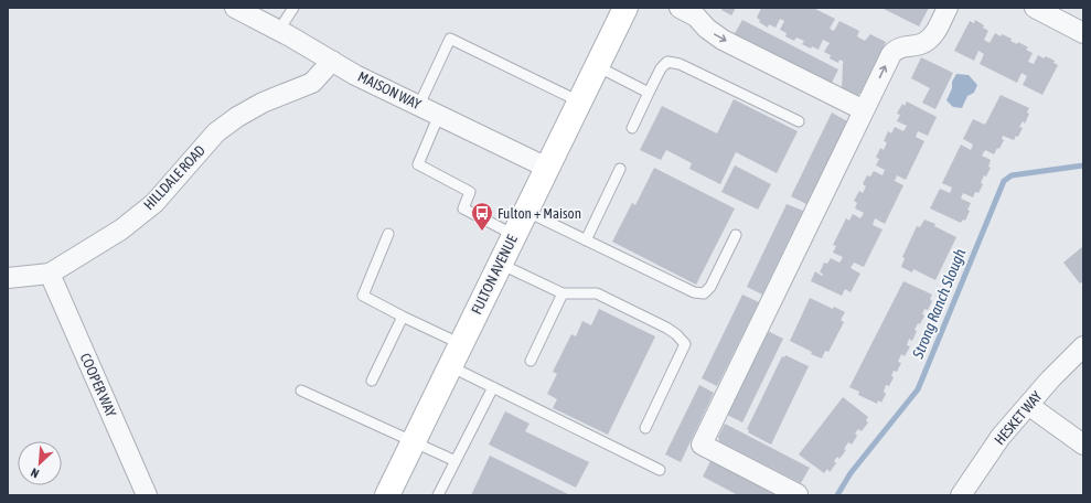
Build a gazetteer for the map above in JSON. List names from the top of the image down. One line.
{"streets":{"main road":["FULTON AVENUE"],"street":["MAISON WAY","HILLDALE ROAD","COOPER WAY","HESKET WAY"]},"crossings":[["MAISON WAY","HILLDALE ROAD"],["MAISON WAY","FULTON AVENUE"],["HILLDALE ROAD","COOPER WAY"]],"water":["Strong Ranch Slough"],"places":{"bus stop":["Fulton + Maison"]},"north":"bottom left"}
